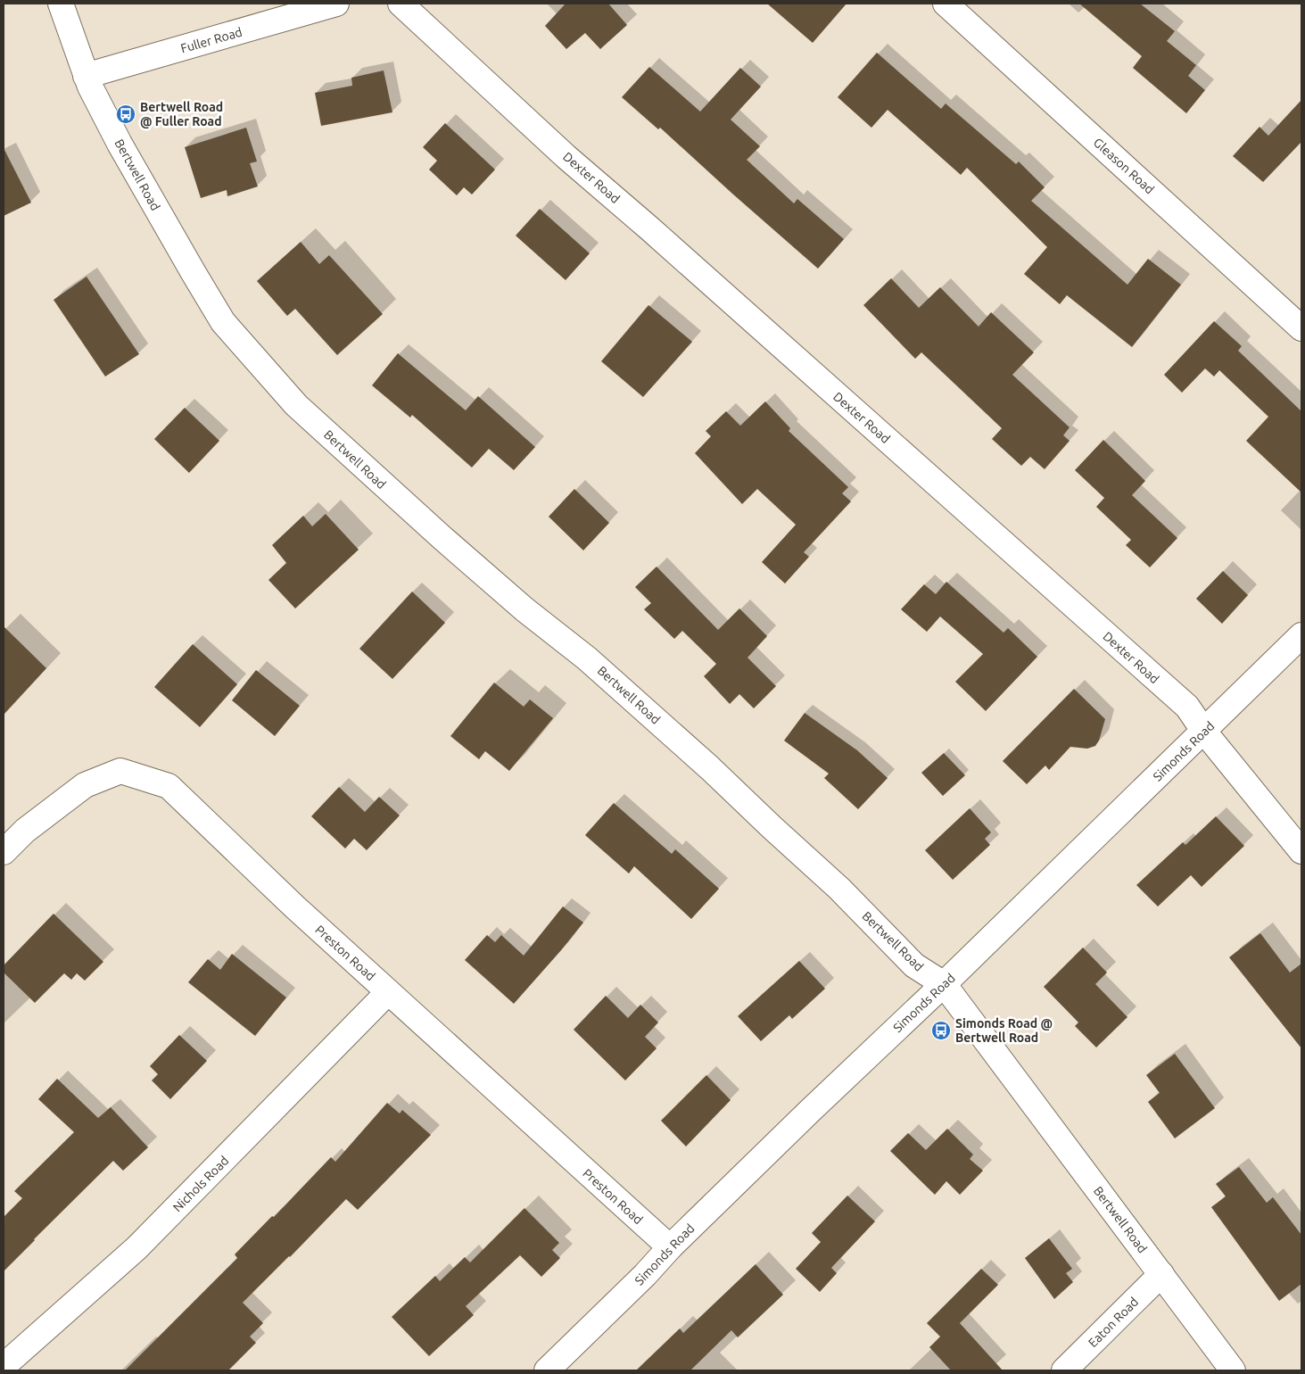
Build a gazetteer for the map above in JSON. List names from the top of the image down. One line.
{"streets":{"street":["Fuller Road","Gleason Road","Bertwell Road","Dexter Road","Simonds Road","Preston Road","Nichols Road","Eaton Road"]},"crossings":[["Fuller Road","Bertwell Road"],["Bertwell Road","Simonds Road"],["Bertwell Road","Eaton Road"],["Dexter Road","Simonds Road"],["Simonds Road","Preston Road"],["Preston Road","Nichols Road"]],"places":{"bus stop":["Bertwell Road @ Fuller Road","Simonds Road @ Bertwell Road"]}}
